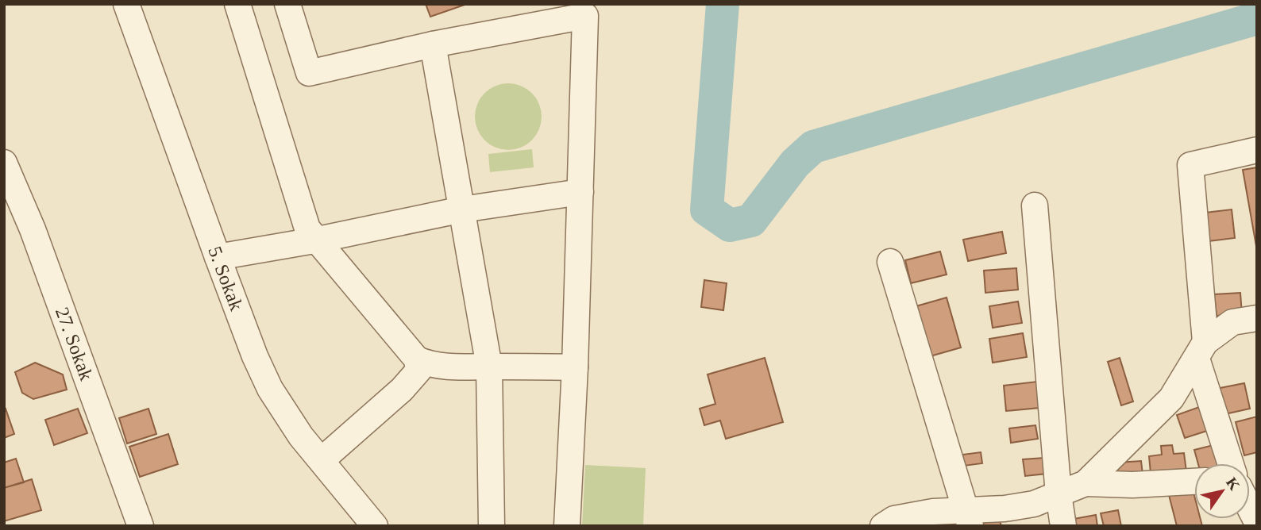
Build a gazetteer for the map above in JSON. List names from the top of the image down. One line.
{"streets":{"street":["5. Sokak","27. Sokak"]},"north":"top right"}
